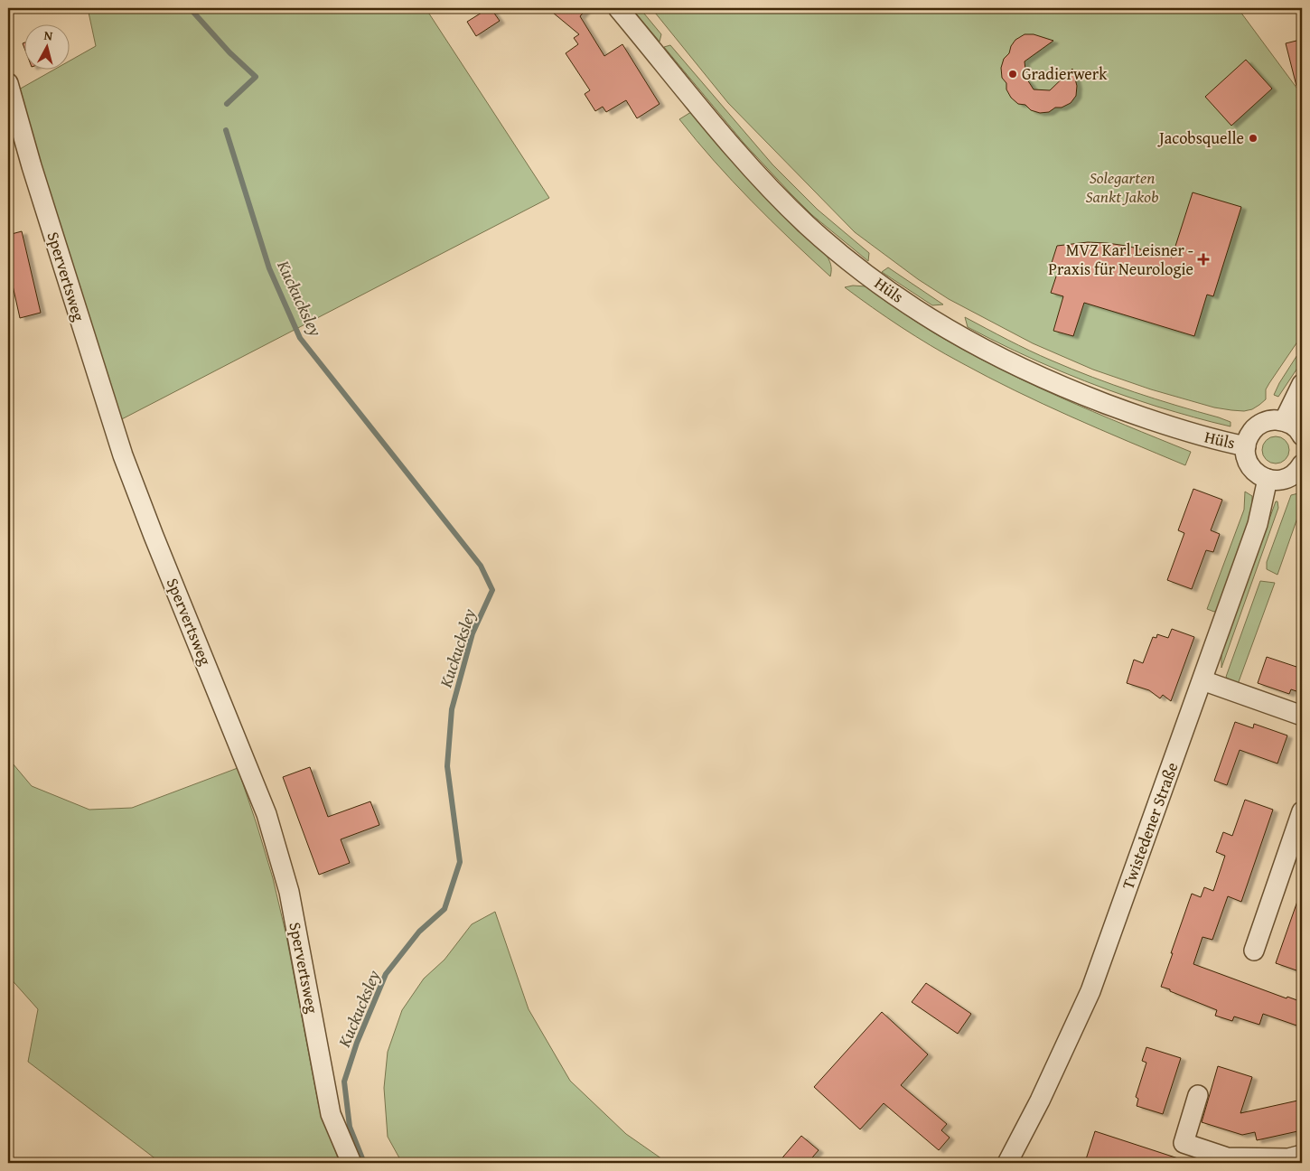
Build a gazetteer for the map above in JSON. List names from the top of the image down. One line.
{"streets":{"street":["Spervertsweg","Hüls","Twistedener Straße"]},"water":["Kuckucksley"],"parks":["Solegarten Sankt Jakob"],"places":{"other":["Gradierwerk","Jacobsquelle"],"health":["MVZ Karl Leisner - Praxis für Neurologie"]},"north":"top"}
